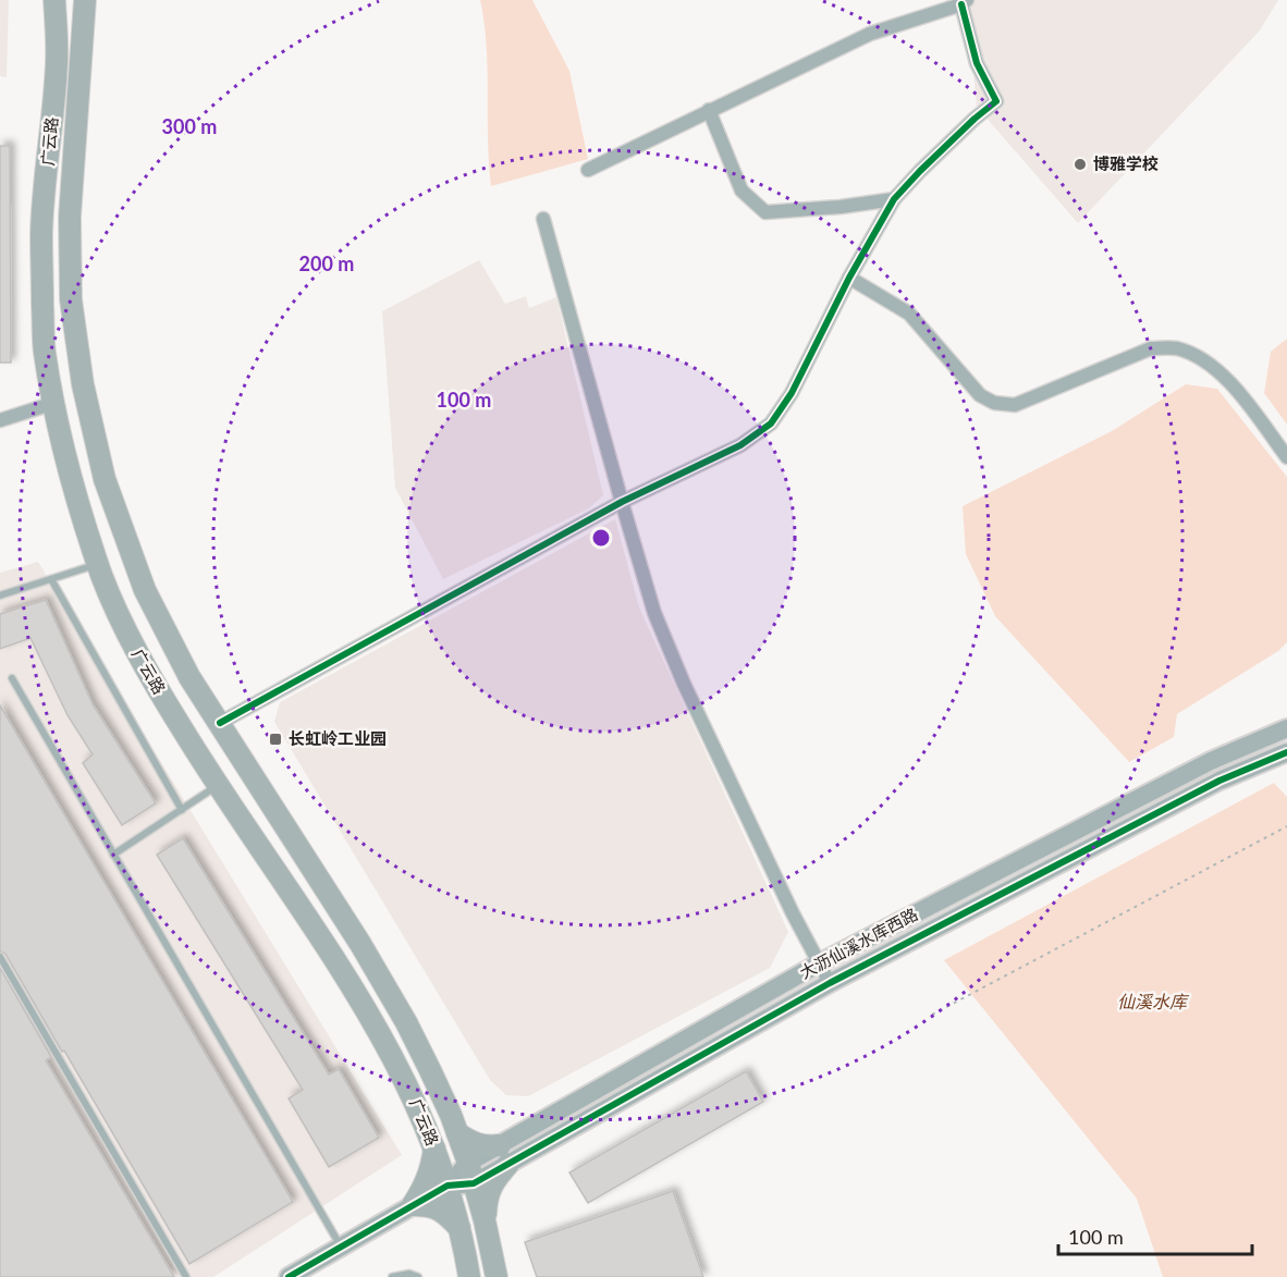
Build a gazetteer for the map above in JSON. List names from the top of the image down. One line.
{"streets":{"main road":["广云路"],"street":["大沥仙溪水库西路"]},"water":["仙溪水库"],"places":{"other":["博雅学校"],"transit":["长虹岭工业园"]},"scale_bar":"100 m","rings":["300 m","200 m","100 m"]}
